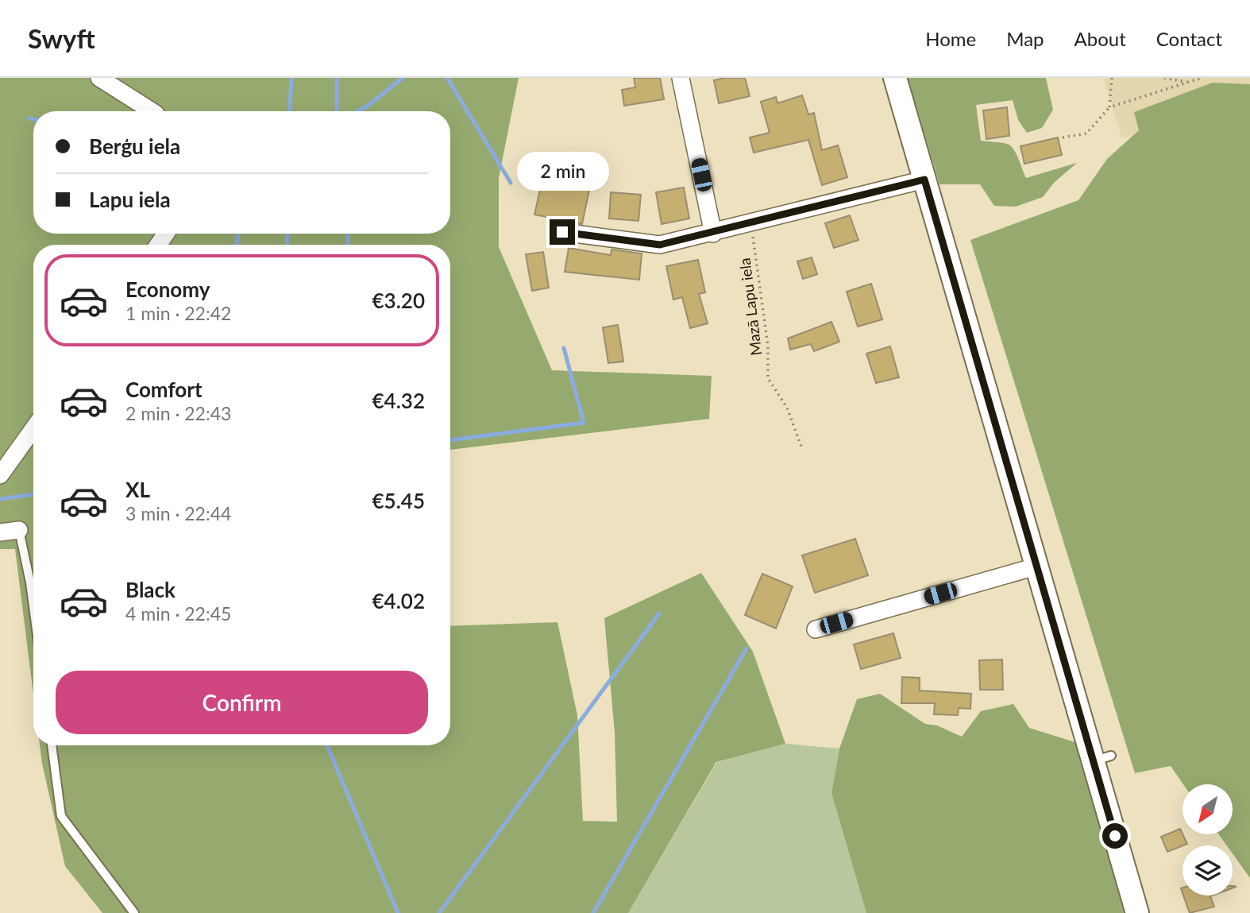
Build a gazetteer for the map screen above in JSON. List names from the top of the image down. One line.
{"streets":{"path":["Mazā Lapu iela"]},"north":"bottom left","page":{"header":"Swyft","nav":["Home","Map","About","Contact"],"banner":["Berģu iela","Lapu iela"],"bubble":"2 min","list":[{"name":"Economy","note":"1 min · 22:42","value":"€3.20"},{"name":"Comfort","note":"2 min · 22:43","value":"€4.32"},{"name":"XL","note":"3 min · 22:44","value":"€5.45"},{"name":"Black","note":"4 min · 22:45","value":"€4.02"}],"buttons":"Confirm"}}
